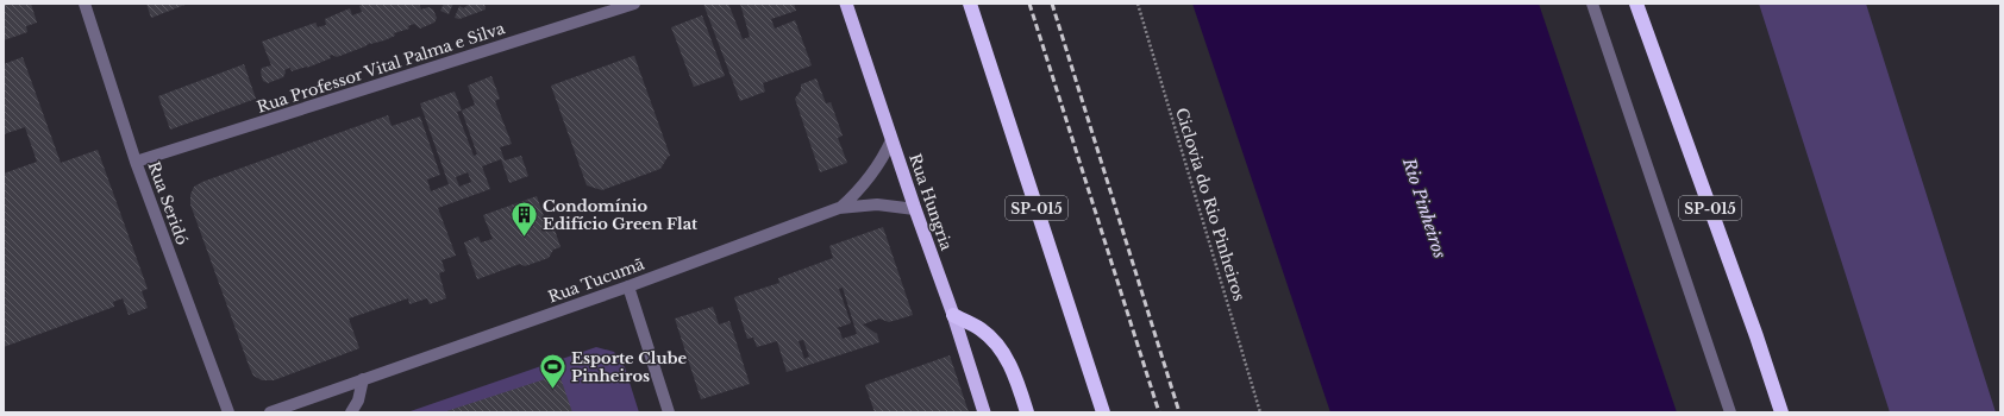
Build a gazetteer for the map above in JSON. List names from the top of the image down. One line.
{"streets":{"highway":["Rua Hungria","SP-015"],"street":["Rua Professor Vital Palma e Silva","Rua Seridó","Rua Tucumã"],"path":["Ciclovia do Rio Pinheiros"]},"crossings":[["Rua Professor Vital Palma e Silva","Rua Seridó"],["Rua Hungria","Rua Tucumã"]],"water":["Rio Pinheiros"],"places":{"building":["Condomínio Edifício Green Flat"],"sports":["Esporte Clube Pinheiros"]}}
